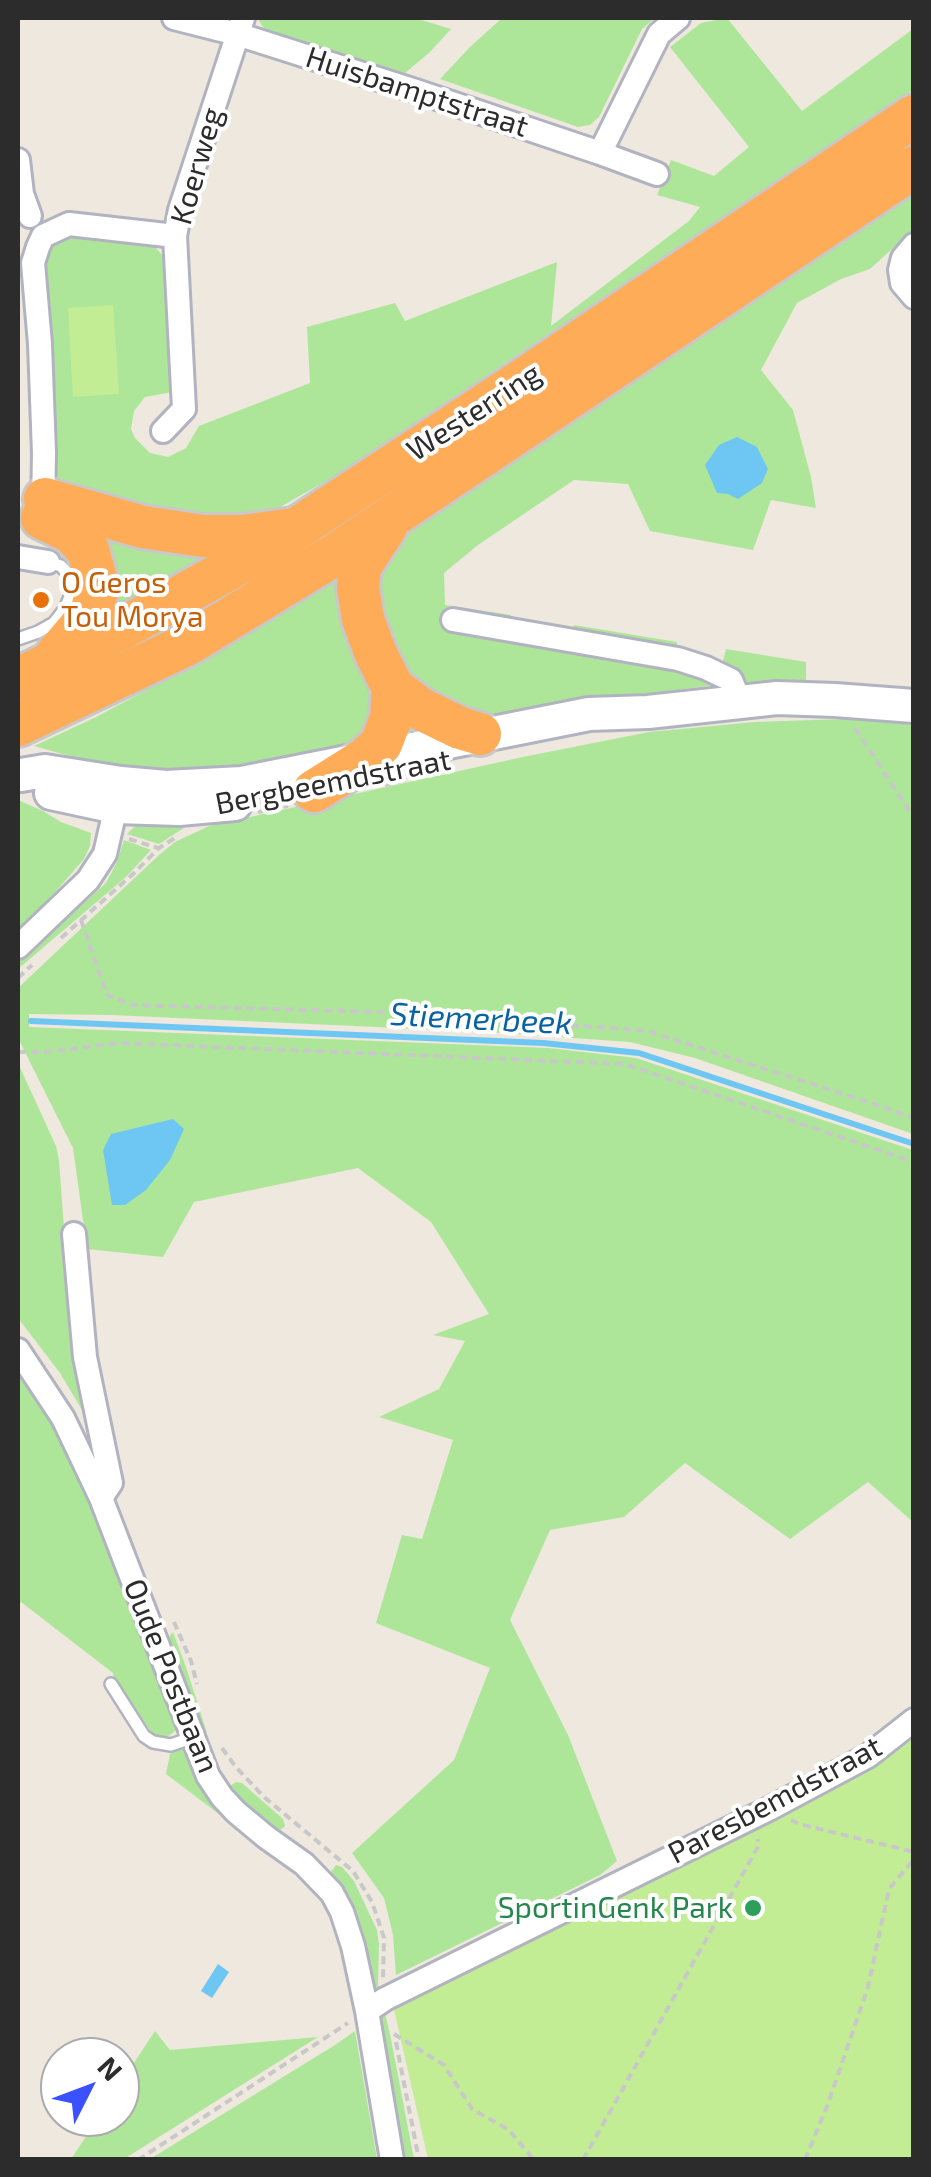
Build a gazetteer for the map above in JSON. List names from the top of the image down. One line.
{"streets":{"highway":["Westerring"],"street":["Huisbamptstraat","Koerweg","Bergbeemdstraat","Oude Postbaan","Paresbemdstraat"]},"crossings":[["Huisbamptstraat","Koerweg"],["Oude Postbaan","Paresbemdstraat"]],"water":["Stiemerbeek"],"places":["O Geros Tou Morya","SportinGenk Park"],"north":"top right"}
